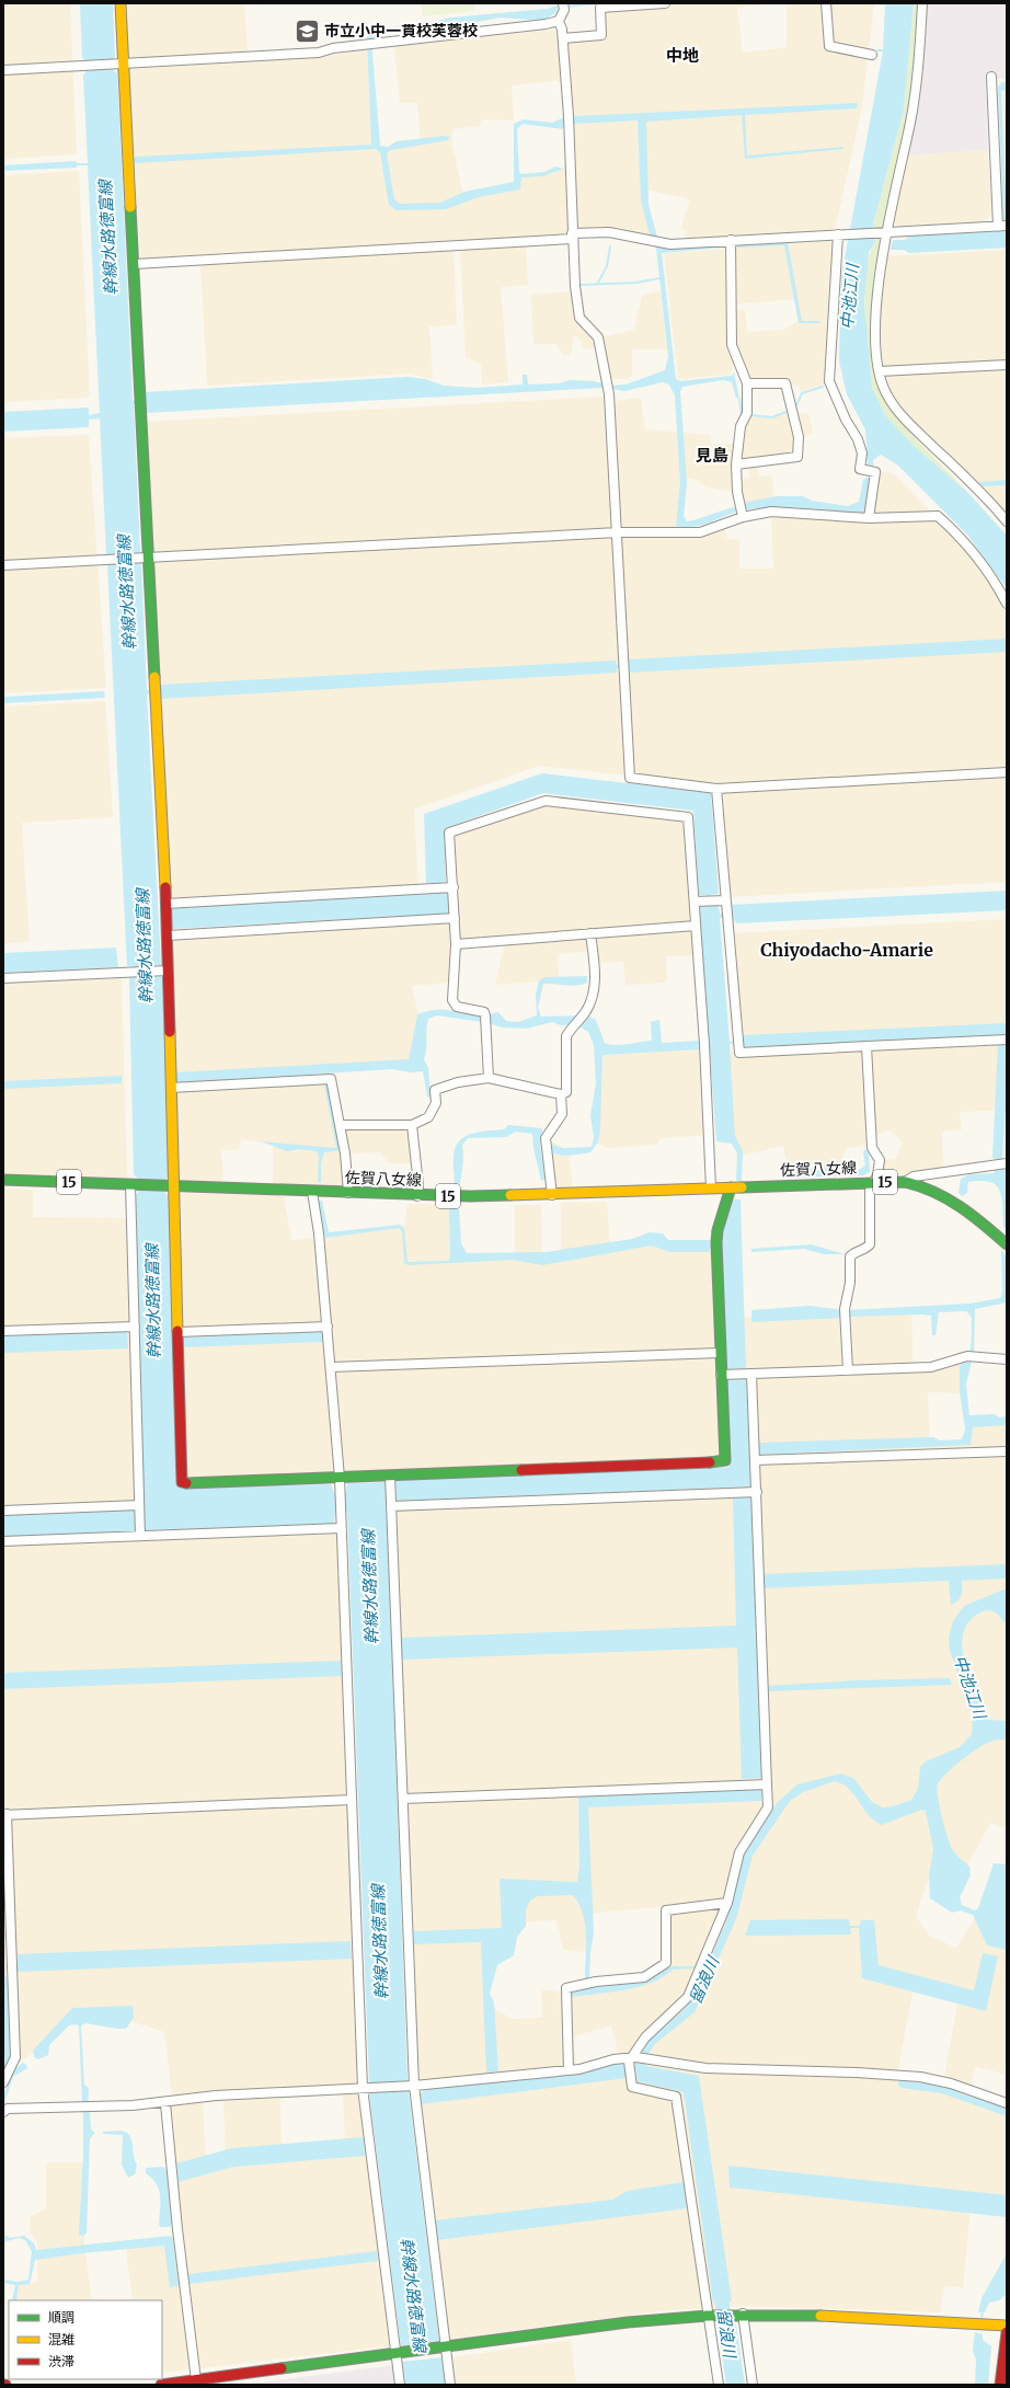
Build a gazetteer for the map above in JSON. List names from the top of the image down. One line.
{"streets":{"main road":["佐賀八女線","15"]},"crossings":[["佐賀八女線","15"]],"districts":["中地","見島","Chiyodacho-Amarie"],"water":["幹線水路徳富線","中池江川","留浪川"],"places":{"school or university":["市立小中一貫校芙蓉校"]},"legend":["順調","混雑","渋滞"]}
